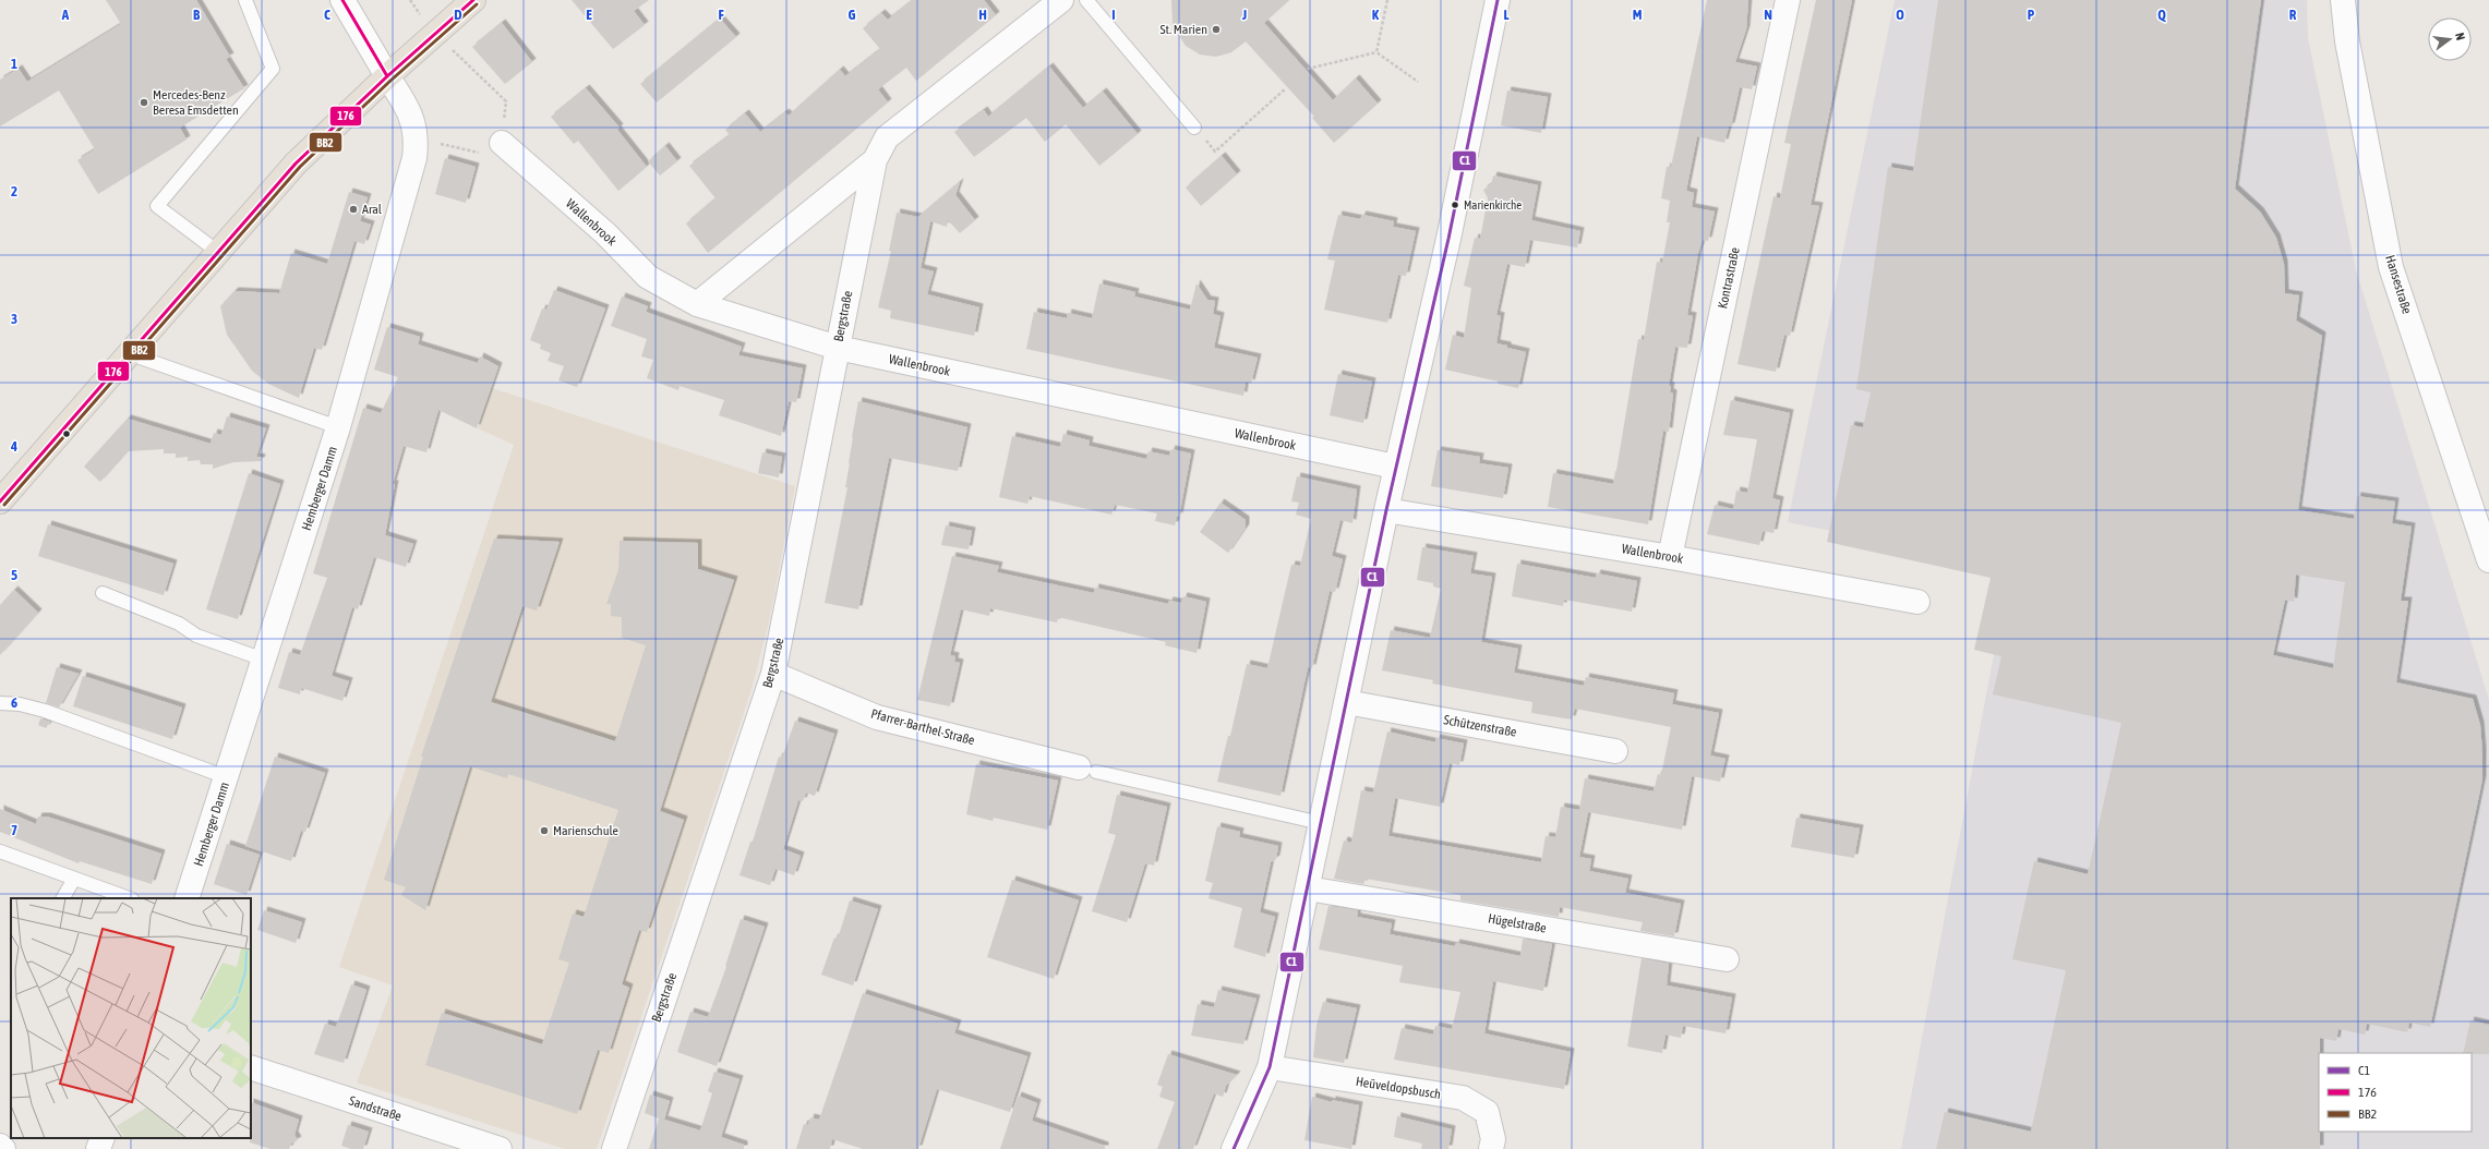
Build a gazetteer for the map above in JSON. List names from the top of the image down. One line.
{"streets":{"street":["Wallenbrook","Kontrastraße","Hansestraße","Bergstraße","Hemberger Damm","Schützenstraße","Pfarrer-Barthel-Straße","Hügelstraße","Heüveldopsbusch","Sandstraße"]},"crossings":[["Wallenbrook","Kontrastraße"],["Wallenbrook","Bergstraße"],["Bergstraße","Pfarrer-Barthel-Straße"]],"places":["St. Marien","Mercedes-Benz Beresa Emsdetten","Marienkirche","Aral","Marienschule"],"lines":["transit line C1","transit line 176","transit line BB2"],"legend":["C1","176","BB2"],"north":"right","grid":{"columns":["A","B","C","D","E","F","G","H","I","J","K","L","M","N","O","P","Q","R"],"rows":["1","2","3","4","5","6","7"]}}
